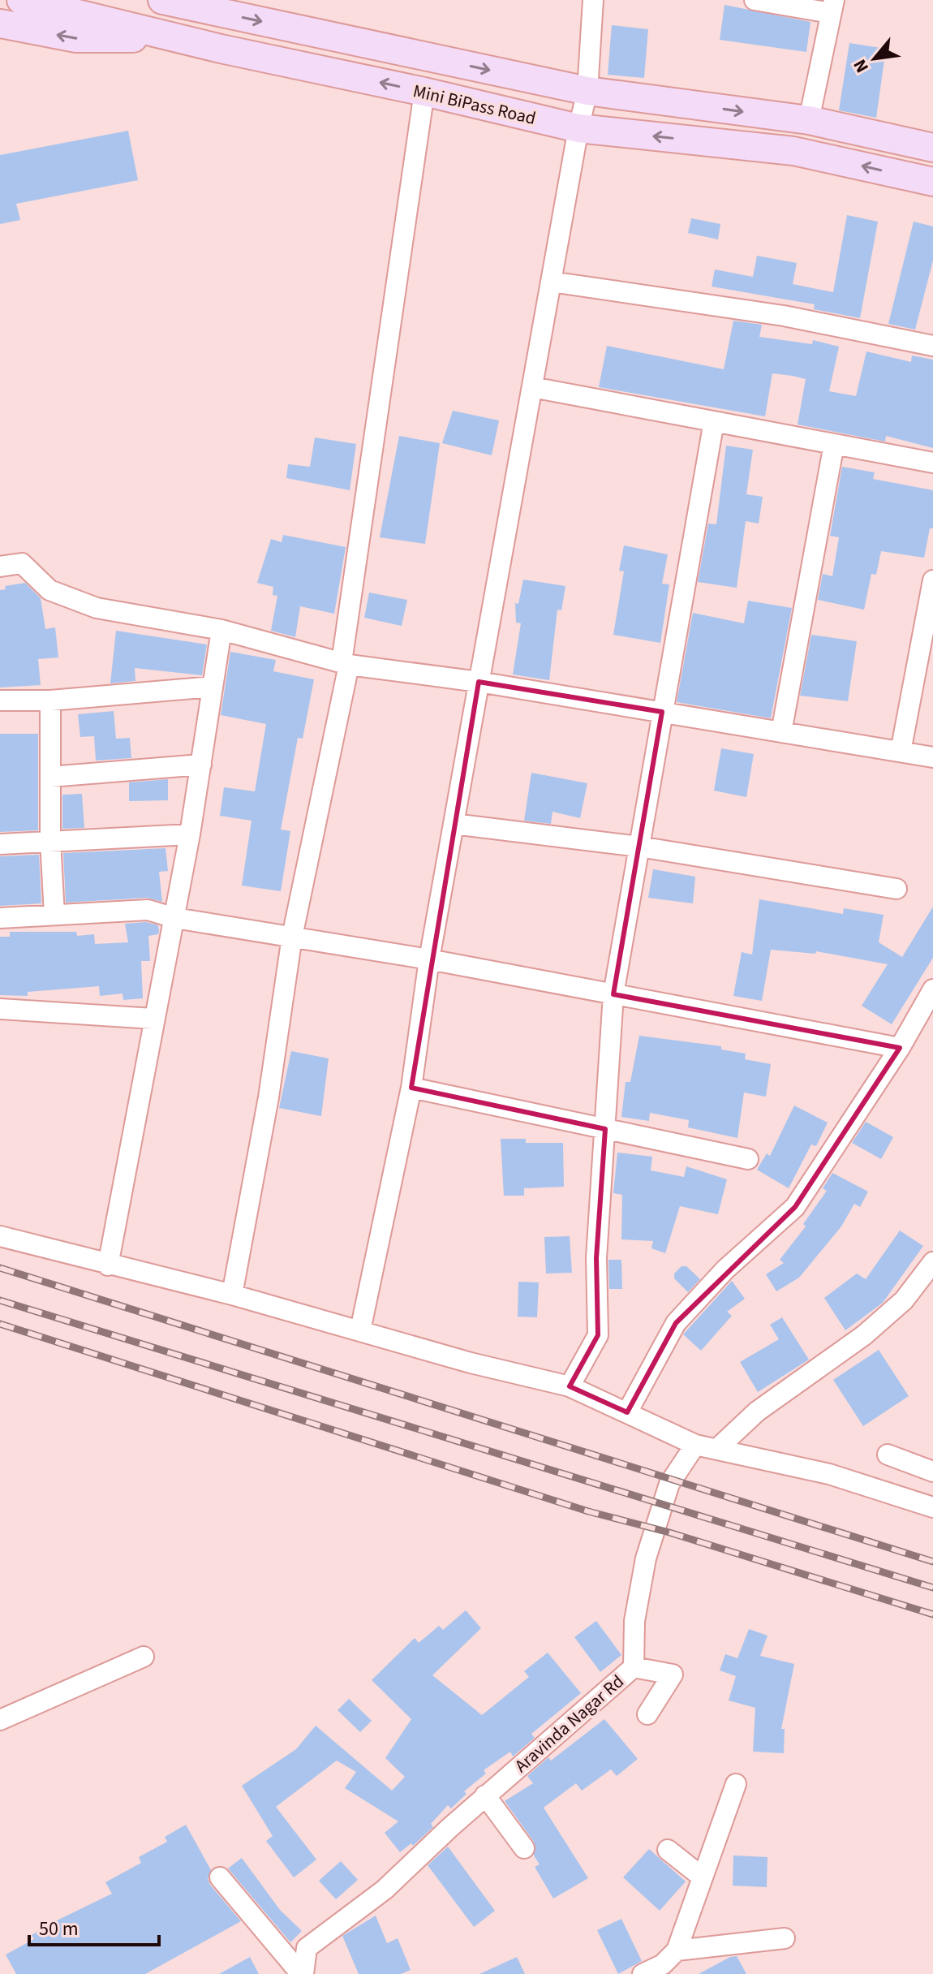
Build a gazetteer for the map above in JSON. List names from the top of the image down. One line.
{"streets":{"main road":["Mini BiPass Road"],"street":["Aravinda Nagar Rd"]},"scale_bar":"50 m","north":"bottom left"}
